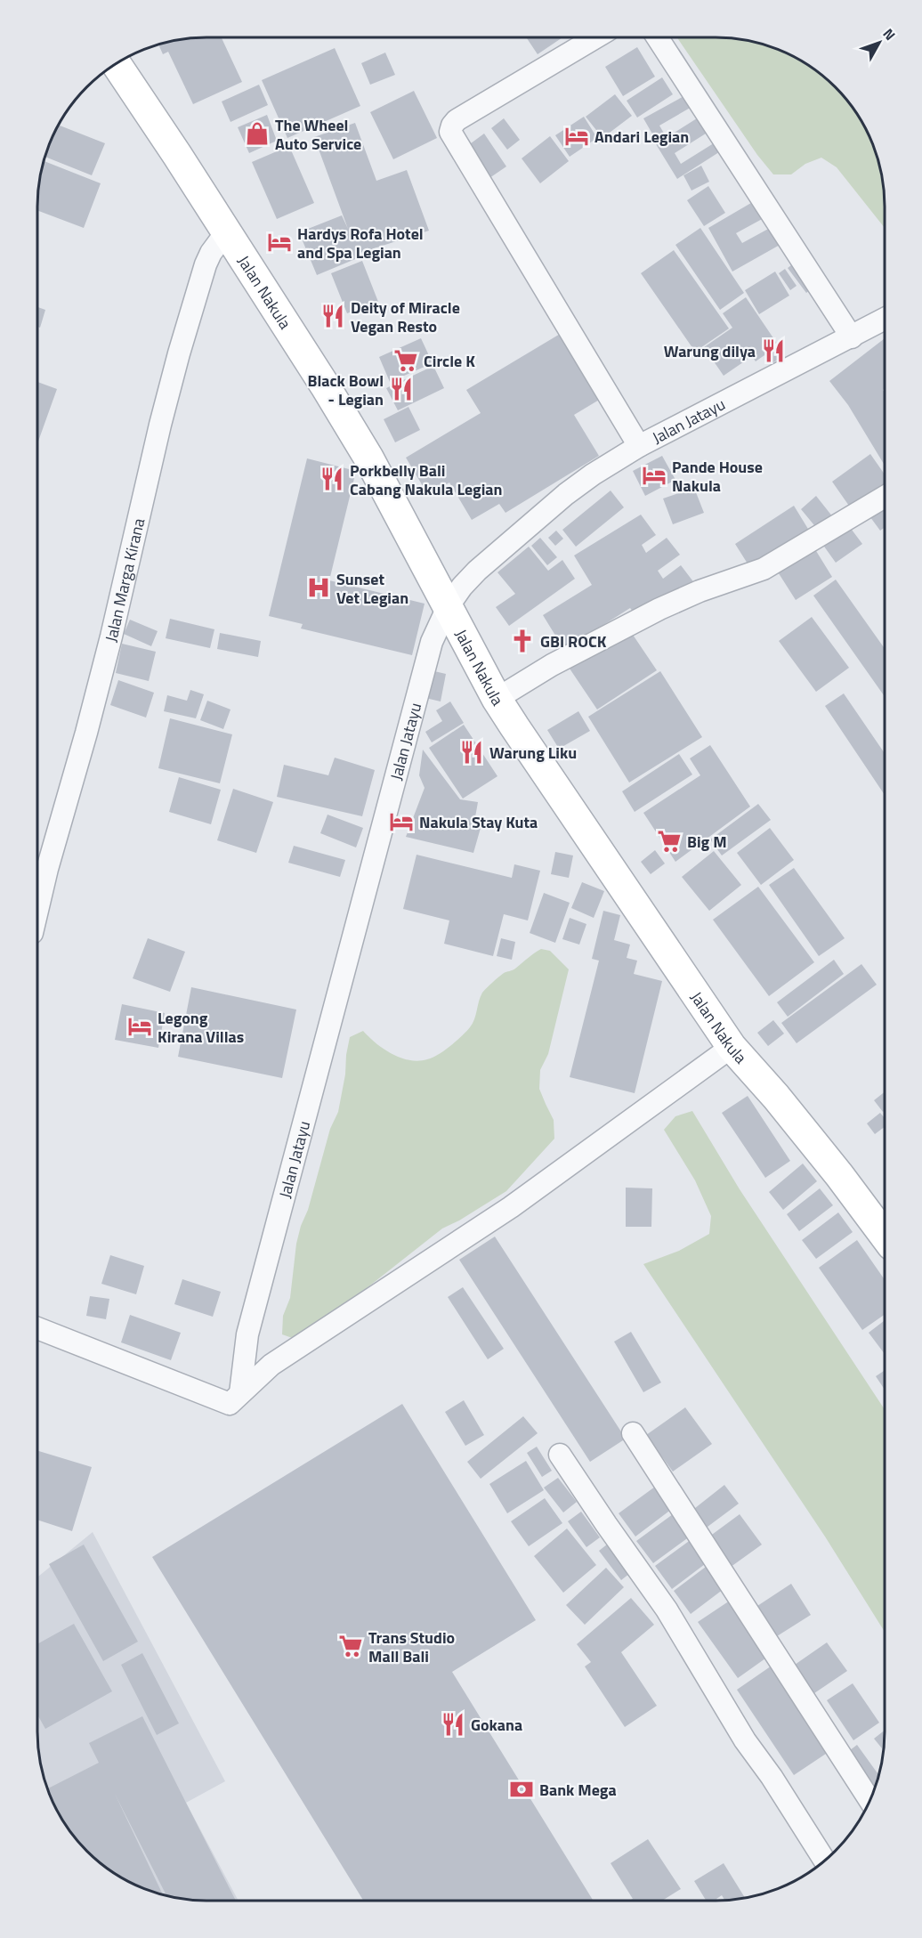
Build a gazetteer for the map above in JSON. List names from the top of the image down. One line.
{"streets":{"main road":["Jalan Nakula"],"street":["Jalan Jatayu","Jalan Marga Kirana"]},"crossings":[["Jalan Nakula","Jalan Jatayu"],["Jalan Nakula","Jalan Marga Kirana"]],"places":{"shop":["The Wheel Auto Service"],"hotel":["Andari Legian","Hardys Rofa Hotel and Spa Legian","Pande House Nakula","Nakula Stay Kuta","Legong Kirana Villas"],"restaurant":["Deity of Miracle Vegan Resto","Warung dilya","Black Bowl - Legian","Porkbelly Bali Cabang Nakula Legian","Warung Liku","Gokana"],"supermarket":["Circle K","Big M","Trans Studio Mall Bali"],"hospital":["Sunset Vet Legian"],"church":["GBI ROCK"],"bank":["Bank Mega"]},"north":"top right"}
